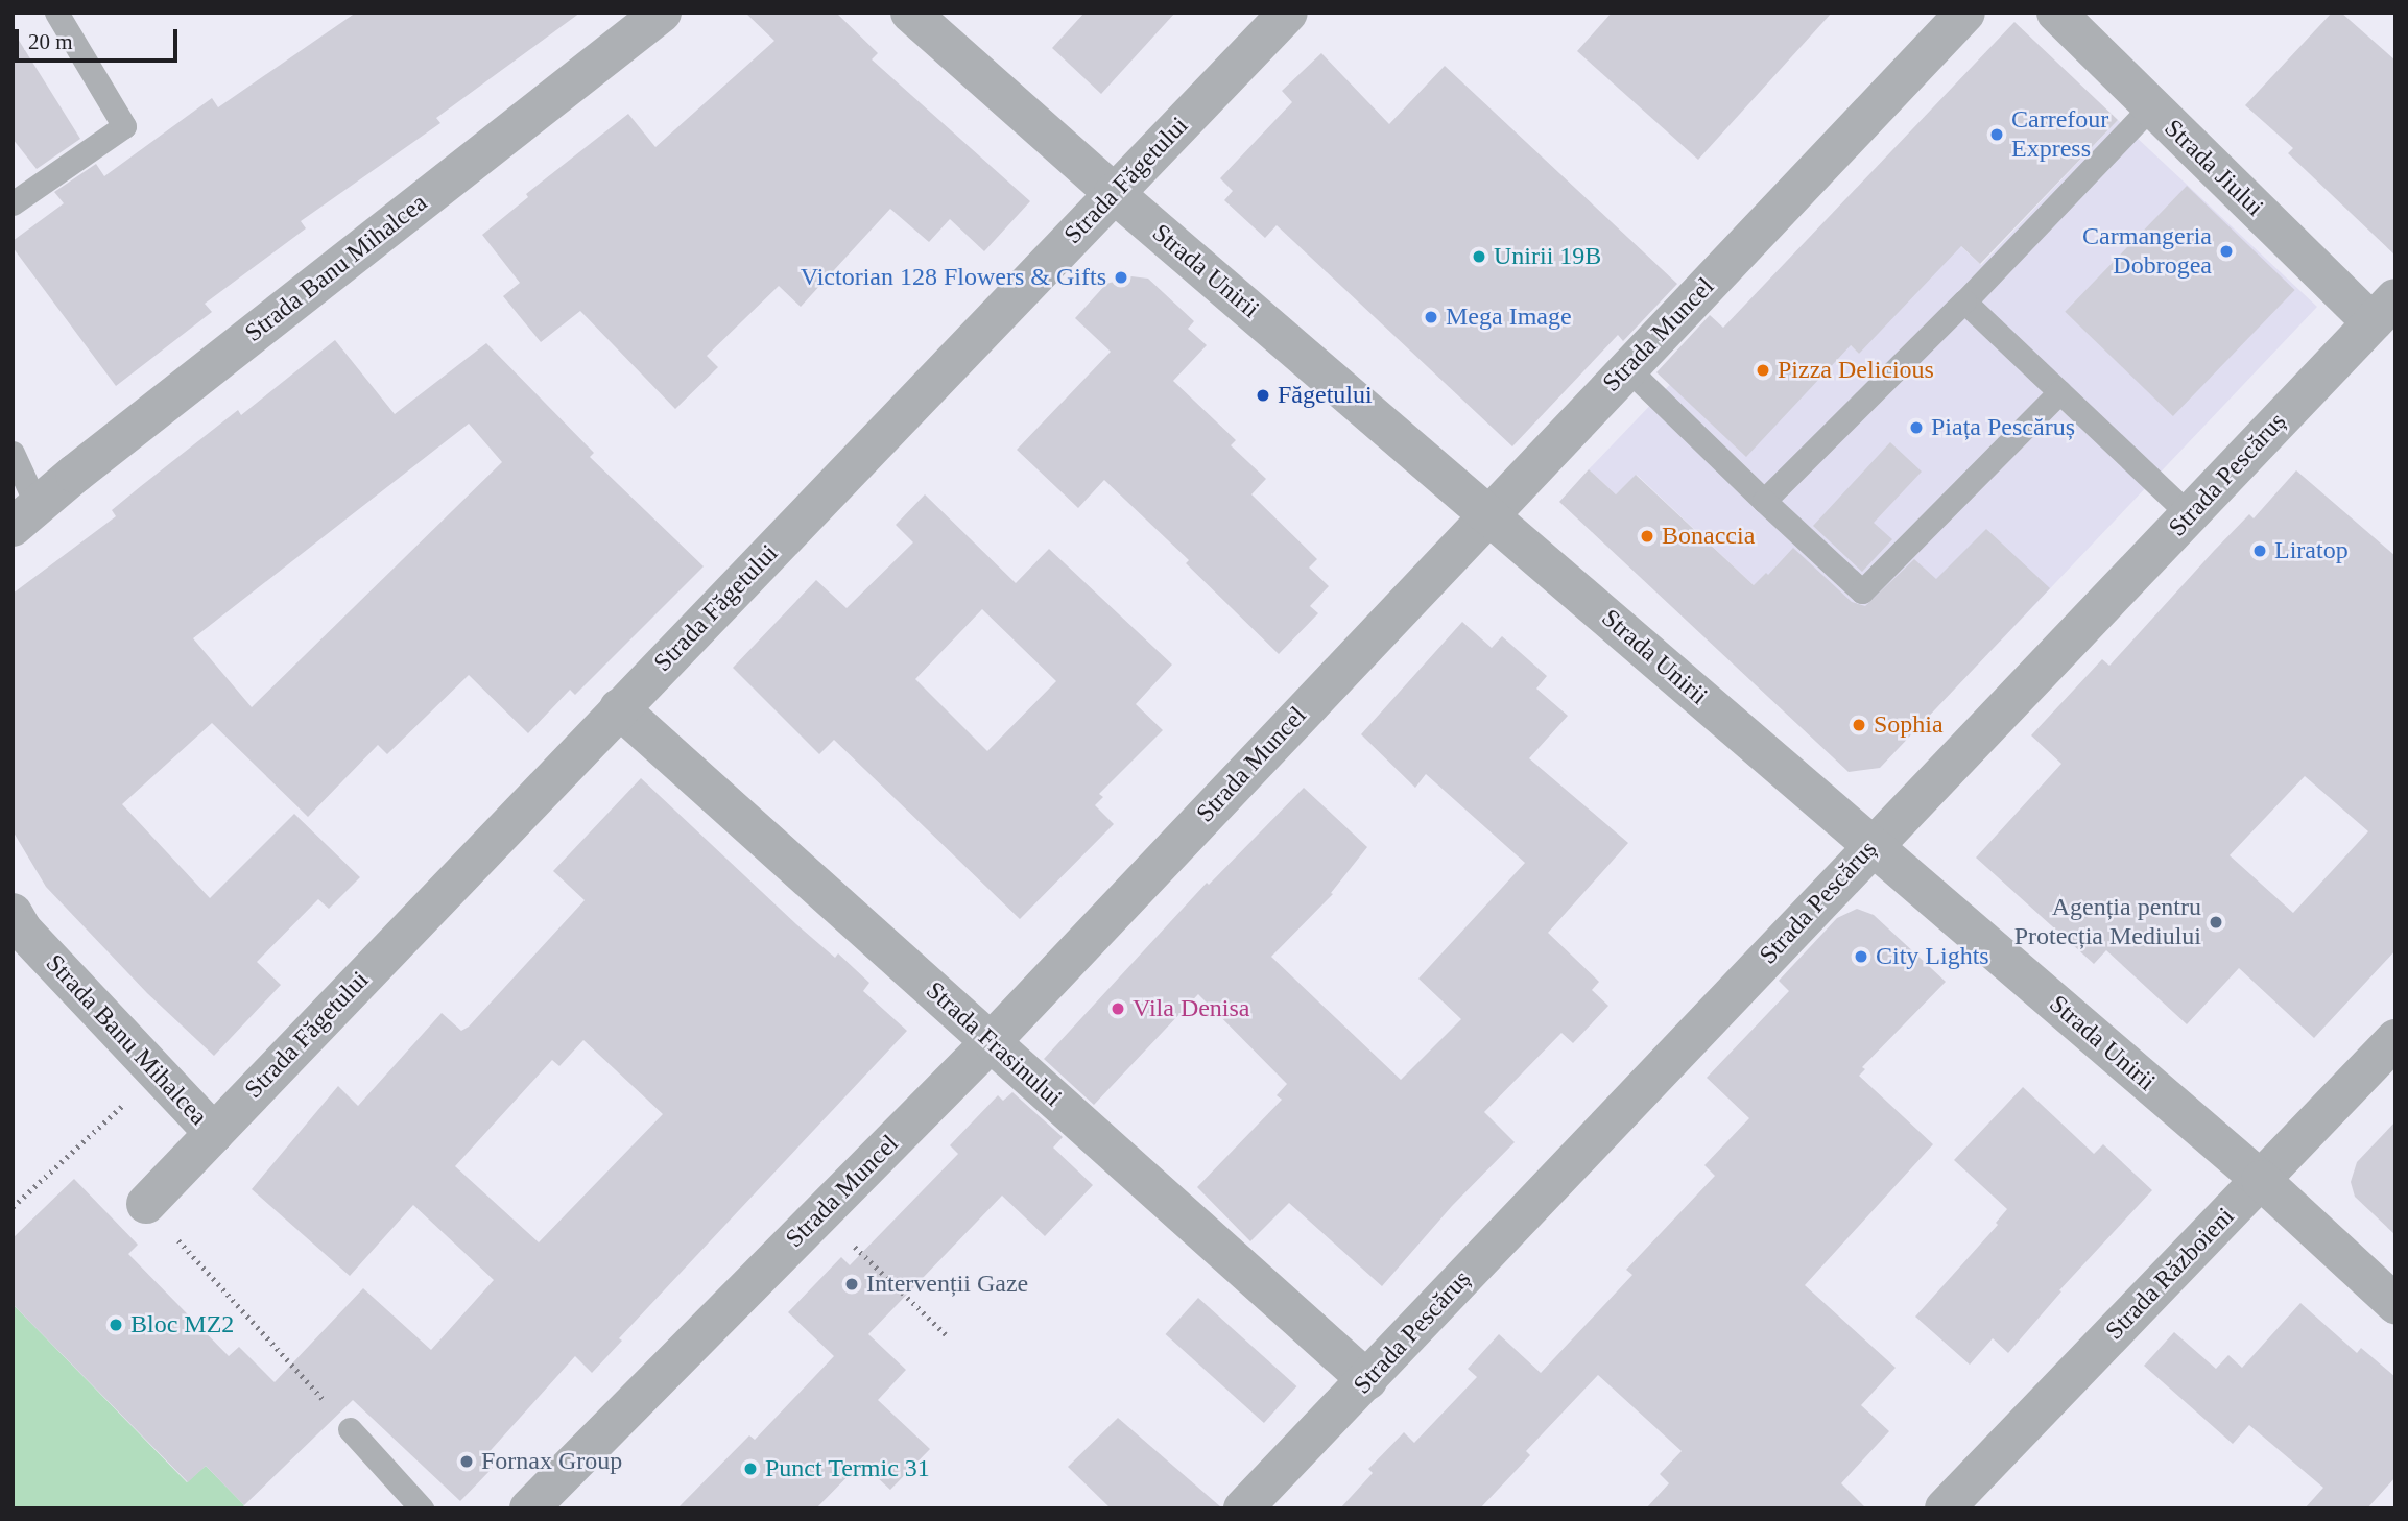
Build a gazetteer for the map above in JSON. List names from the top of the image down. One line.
{"streets":{"street":["Strada Jiului","Strada Făgetului","Strada Banu Mihalcea","Strada Unirii","Strada Muncel","Strada Pescăruș","Strada Frasinului","Strada Războieni"]},"crossings":[["Strada Jiului","Strada Pescăruș"],["Strada Făgetului","Strada Banu Mihalcea"],["Strada Făgetului","Strada Unirii"],["Strada Făgetului","Strada Frasinului"],["Strada Unirii","Strada Muncel"],["Strada Unirii","Strada Pescăruș"],["Strada Unirii","Strada Războieni"],["Strada Muncel","Strada Frasinului"],["Strada Pescăruș","Strada Frasinului"]],"places":["Carrefour Express","Carmangeria Dobrogea","Unirii 19B","Victorian 128 Flowers & Gifts","Mega Image","Pizza Delicious","Făgetului","Piața Pescăruș","Bonaccia","Liratop","Sophia","Agenția pentru Protecția Mediului","City Lights","Vila Denisa","Intervenții Gaze","Bloc MZ2","Fornax Group","Punct Termic 31"],"scale_bar":"20 m"}
